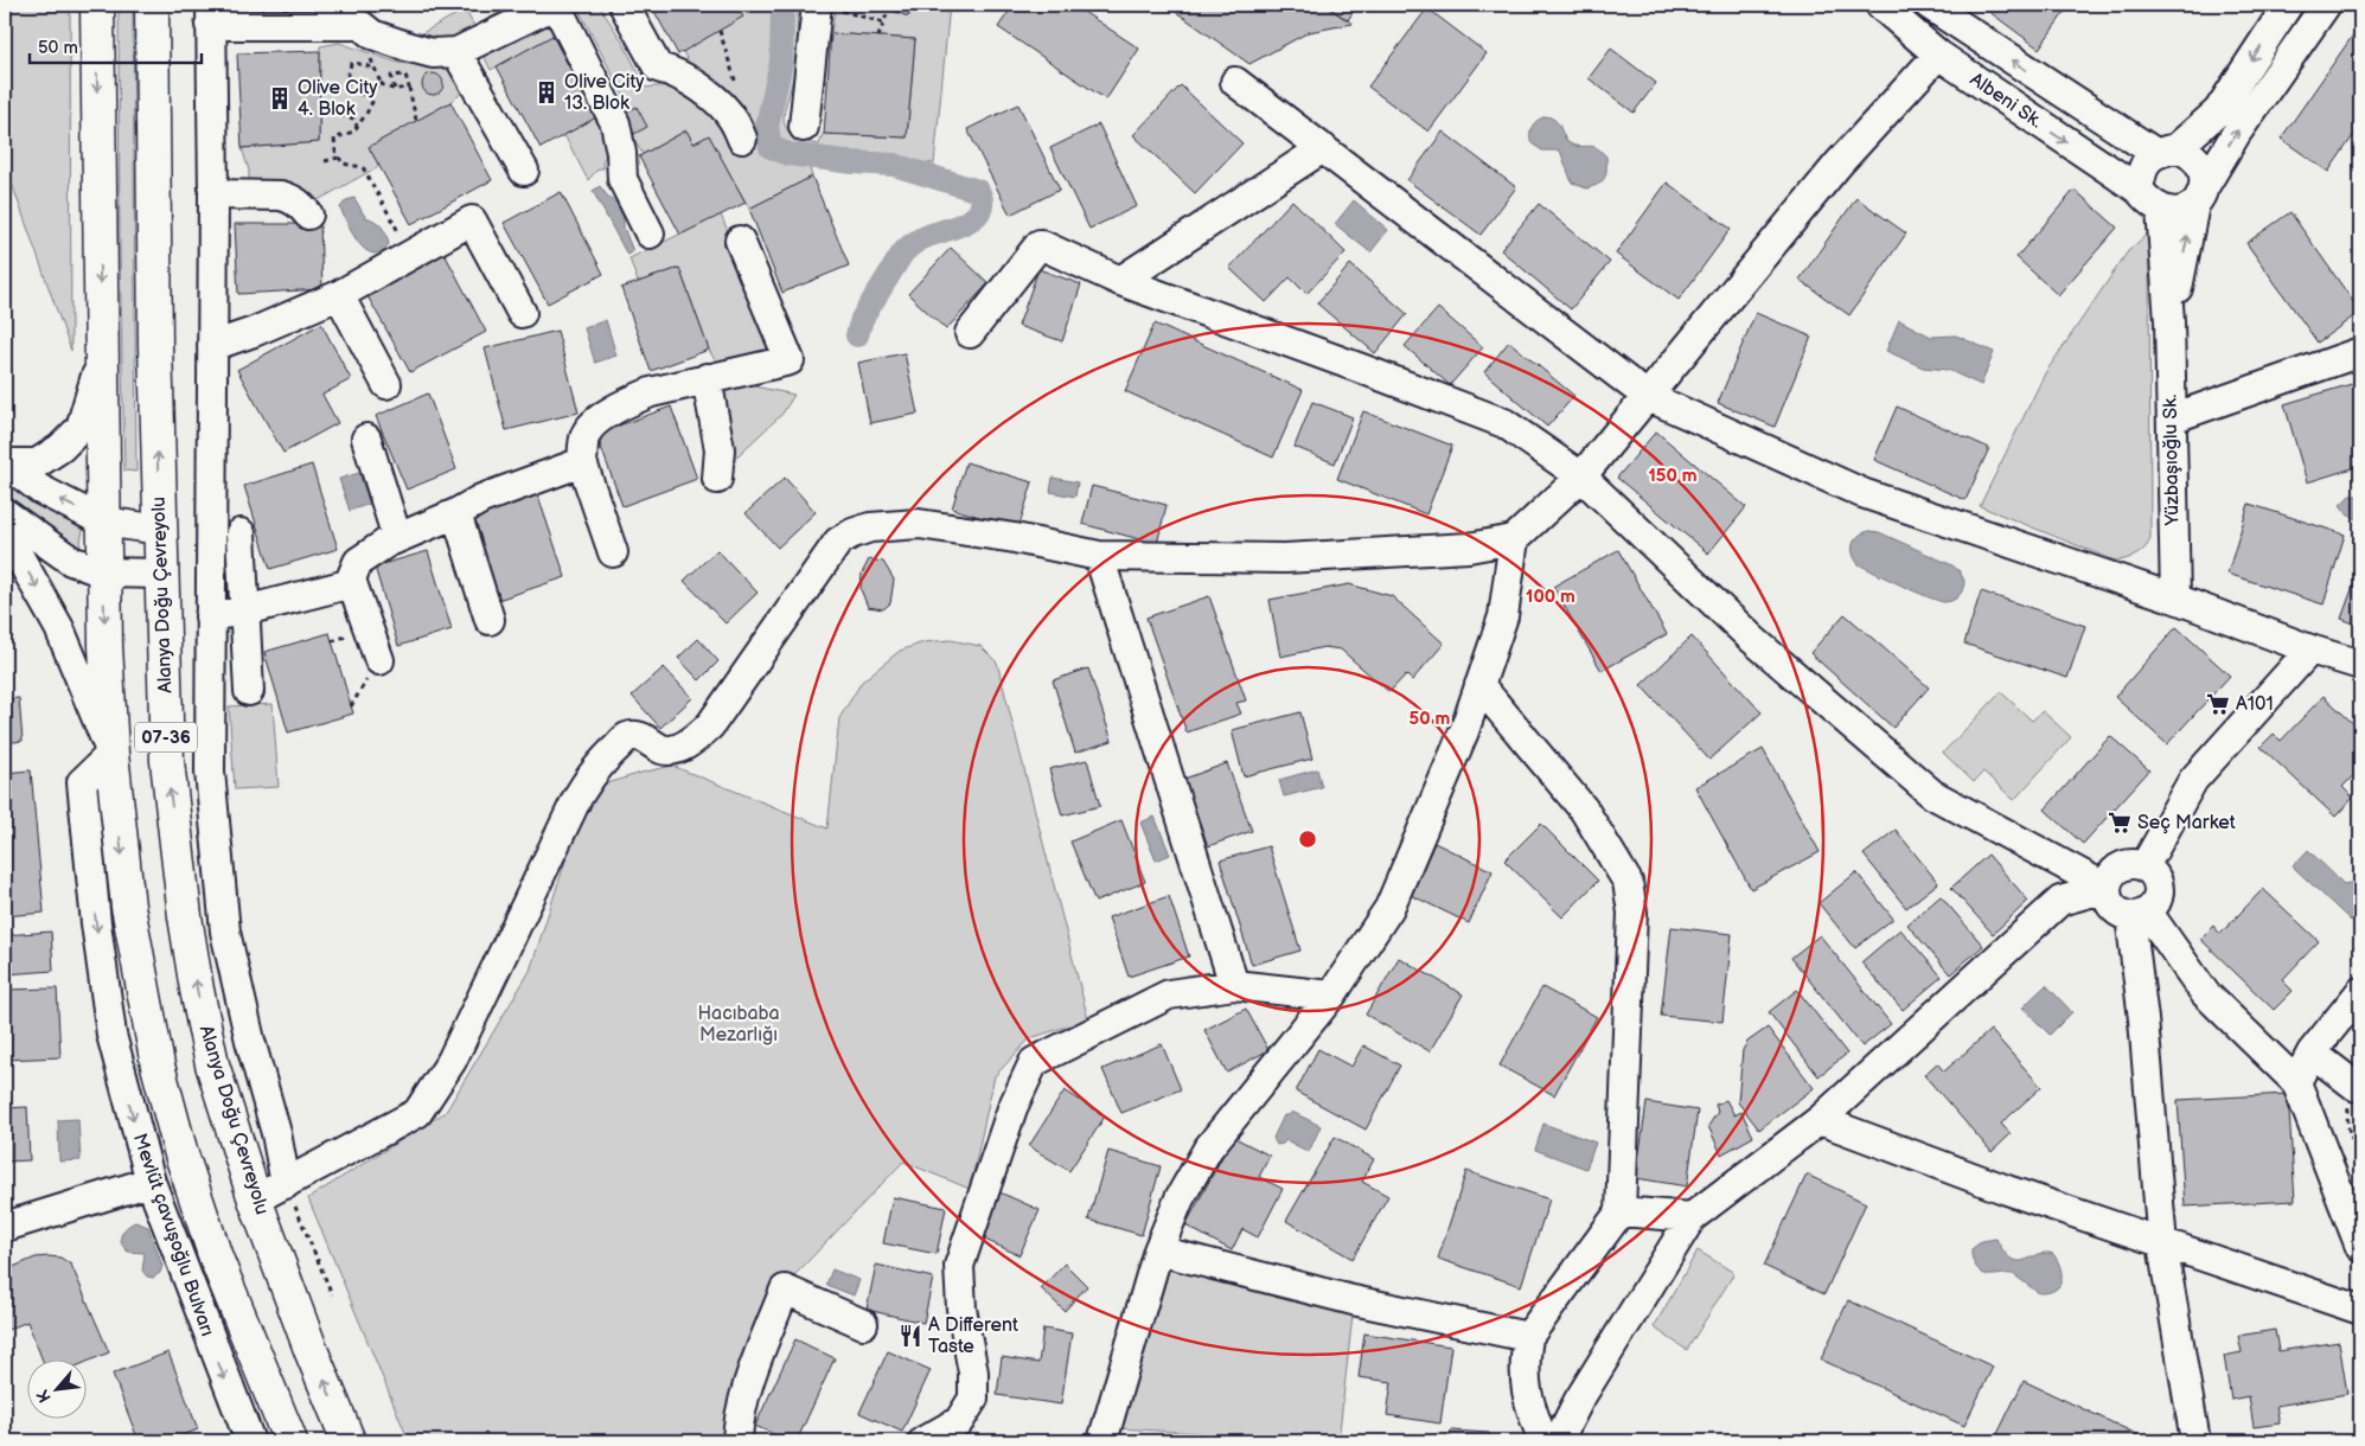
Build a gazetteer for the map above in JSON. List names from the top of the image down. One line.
{"streets":{"highway":["Alanya Doğu Çevreyolu","07-36"],"street":["Albeni Sk.","Yüzbaşıoğlu Sk.","Mevlüt çavuşoğlu Bulvarı"]},"crossings":[["Albeni Sk.","Yüzbaşıoğlu Sk."],["07-36","Mevlüt çavuşoğlu Bulvarı"]],"parks":["Hacıbaba Mezarlığı"],"places":{"building":["Olive City 13. Blok","Olive City 4. Blok"],"supermarket":["A101","Seç Market"],"restaurant":["A Different Taste"]},"scale_bar":"50 m","north":"bottom left","rings":["150 m","100 m","50 m"]}
